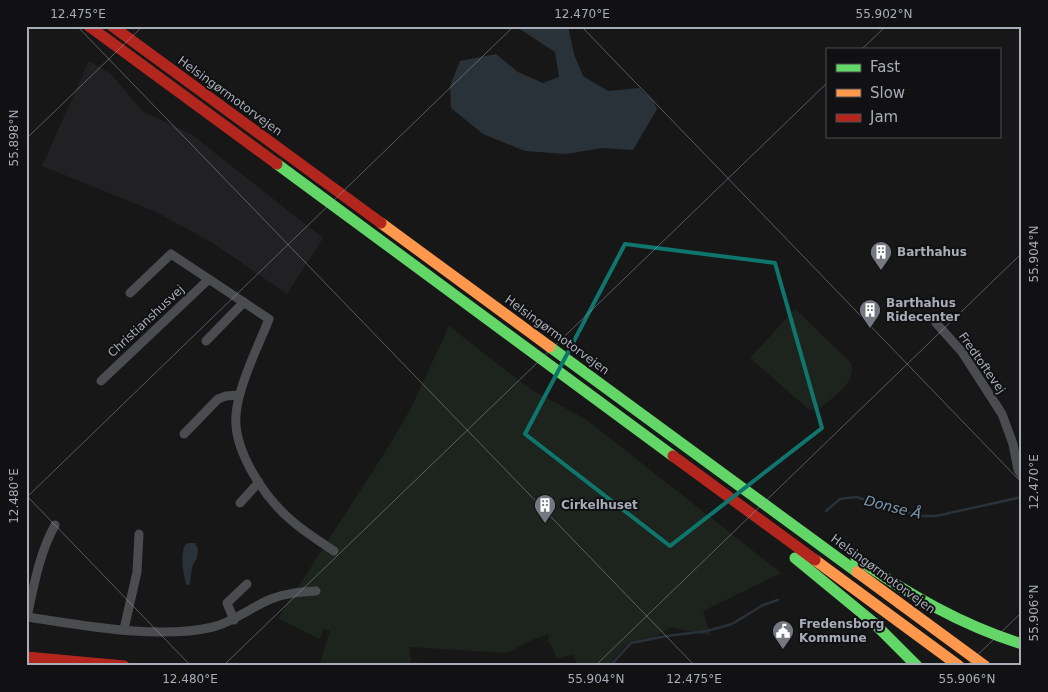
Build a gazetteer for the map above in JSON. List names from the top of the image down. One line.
{"streets":{"main road":["Helsingørmotorvejen"],"street":["Christianshusvej","Fredtoftevej"]},"water":["Donse Å"],"places":{"building":["Barthahus","Barthahus Ridecenter","Cirkelhuset"],"public building":["Fredensborg Kommune"]},"legend":["Fast","Slow","Jam"],"coordinates":["12.475°E","12.470°E","55.902°N","55.898°N","55.904°N","12.480°E","55.906°N"]}
